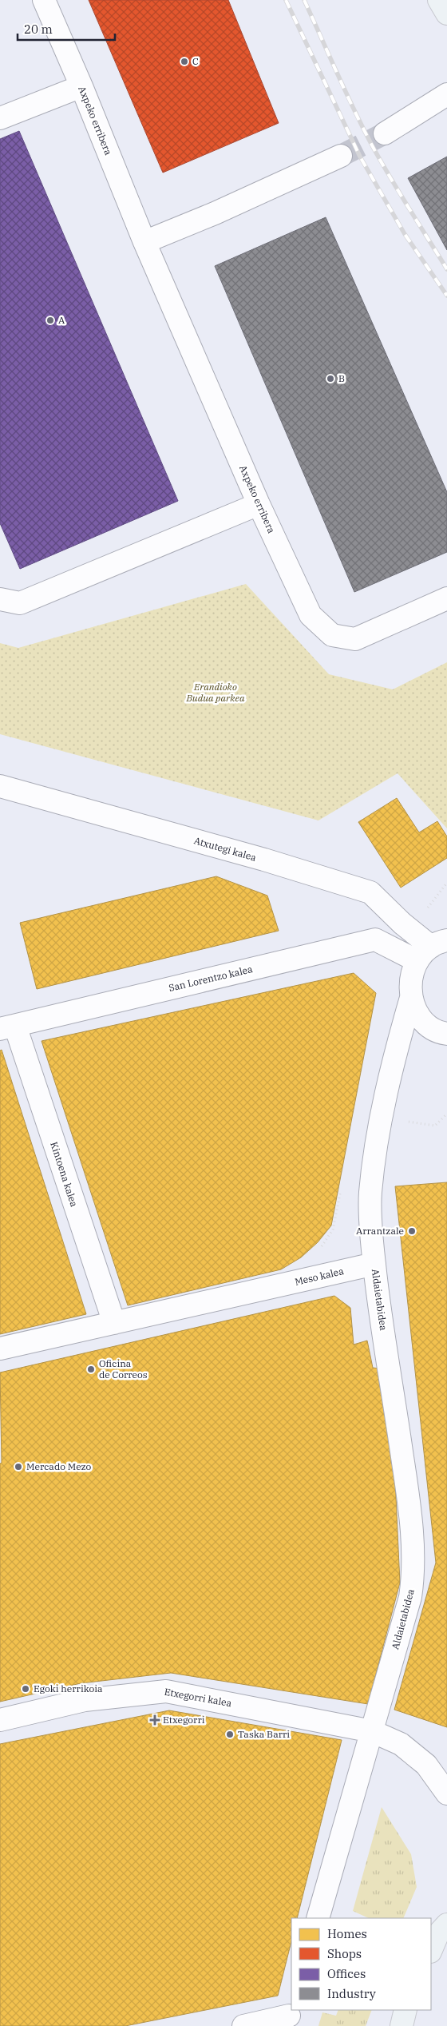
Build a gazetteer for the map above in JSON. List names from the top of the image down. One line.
{"streets":{"street":["Axpeko erribera","Atxutegi kalea","San Lorentzo kalea","Kintoena kalea","Meso kalea","Aldaietabidea","Etxegorri kalea"]},"crossings":[["Atxutegi kalea","San Lorentzo kalea"],["San Lorentzo kalea","Kintoena kalea"],["Kintoena kalea","Meso kalea"],["Meso kalea","Aldaietabidea"],["Aldaietabidea","Etxegorri kalea"]],"parks":["Erandioko Budua parkea"],"places":{"other":["C","A","B","Arrantzale","Oficina de Correos","Mercado Mezo","Egoki herrikoia","Taska Barri"],"health":["Etxegorri"]},"legend":["Homes","Shops","Offices","Industry"],"scale_bar":"20 m"}
